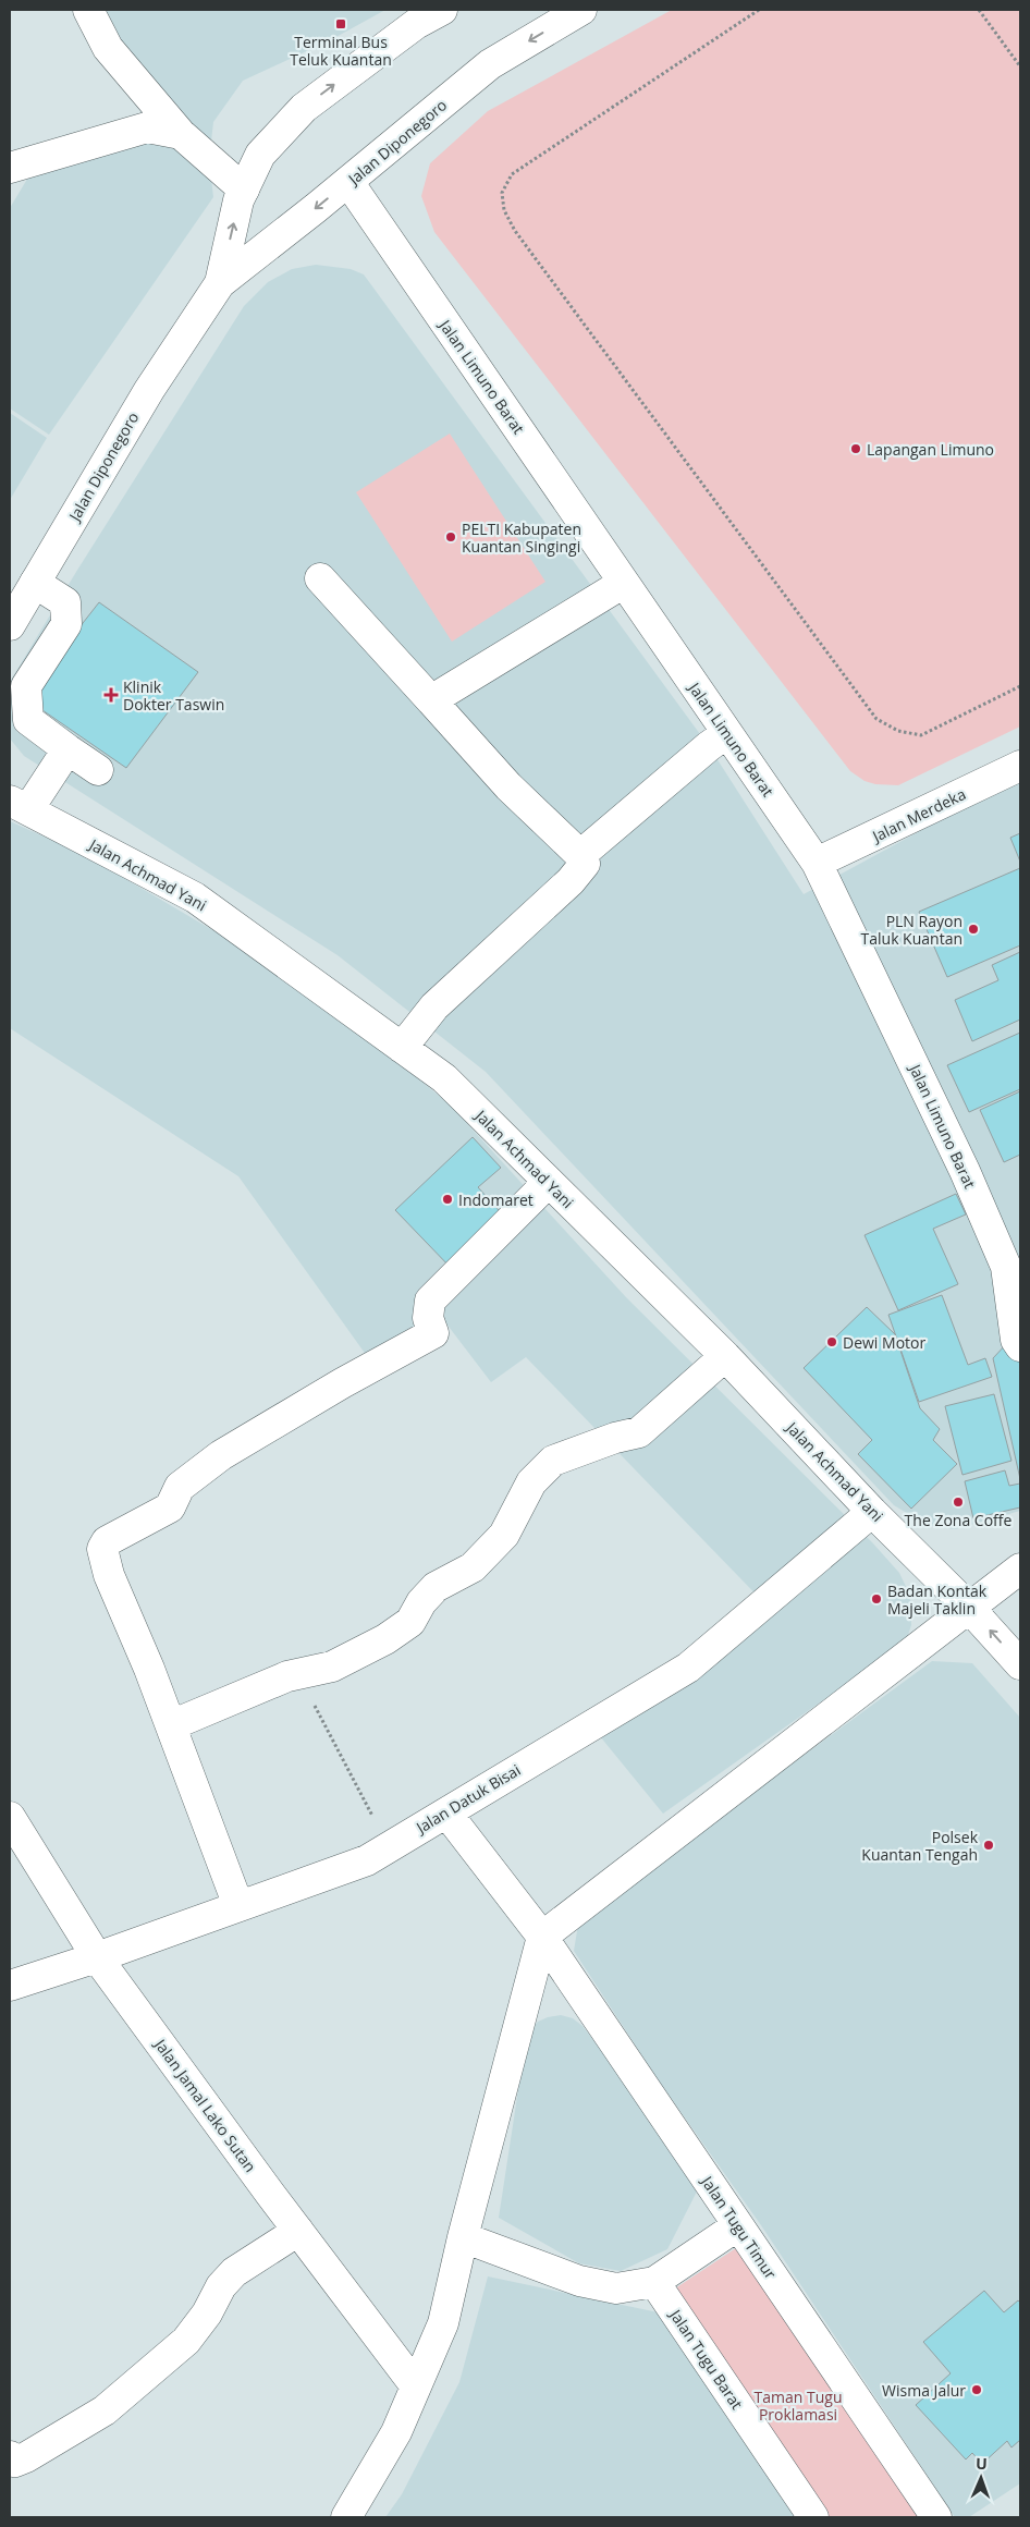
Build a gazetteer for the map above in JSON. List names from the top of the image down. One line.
{"streets":{"street":["Jalan Diponegoro","Jalan Limuno Barat","Jalan Merdeka","Jalan Achmad Yani","Jalan Datuk Bisai","Jalan Jamal Lako Sutan","Jalan Tugu Timur","Jalan Tugu Barat"]},"crossings":[["Jalan Diponegoro","Jalan Limuno Barat"],["Jalan Limuno Barat","Jalan Merdeka"],["Jalan Achmad Yani","Jalan Datuk Bisai"],["Jalan Datuk Bisai","Jalan Jamal Lako Sutan"],["Jalan Datuk Bisai","Jalan Tugu Timur"]],"parks":["Taman Tugu Proklamasi"],"places":{"transit":["Terminal Bus Teluk Kuantan"],"other":["Lapangan Limuno","PELTI Kabupaten Kuantan Singingi","PLN Rayon Taluk Kuantan","Indomaret","Dewi Motor","The Zona Coffe","Badan Kontak Majeli Taklin","Polsek Kuantan Tengah","Wisma Jalur"],"health":["Klinik Dokter Taswin"]},"north":"top"}
